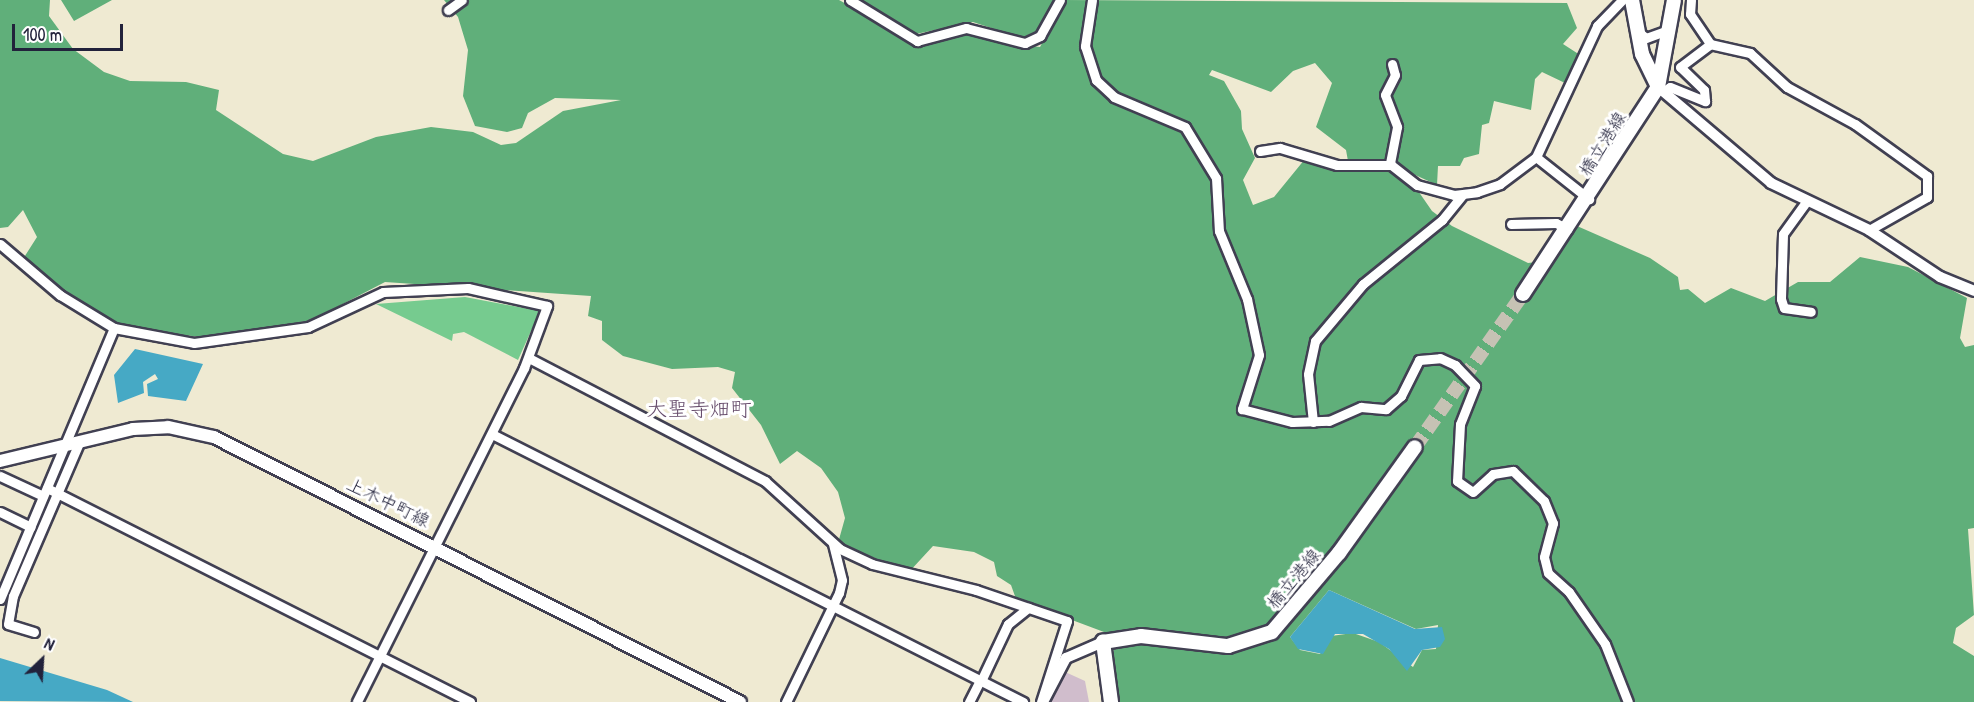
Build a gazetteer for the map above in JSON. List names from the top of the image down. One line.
{"streets":{"main road":["橋立港線","上木中町線"]},"districts":["大聖寺畑町"],"scale_bar":"100 m","north":"top right"}
